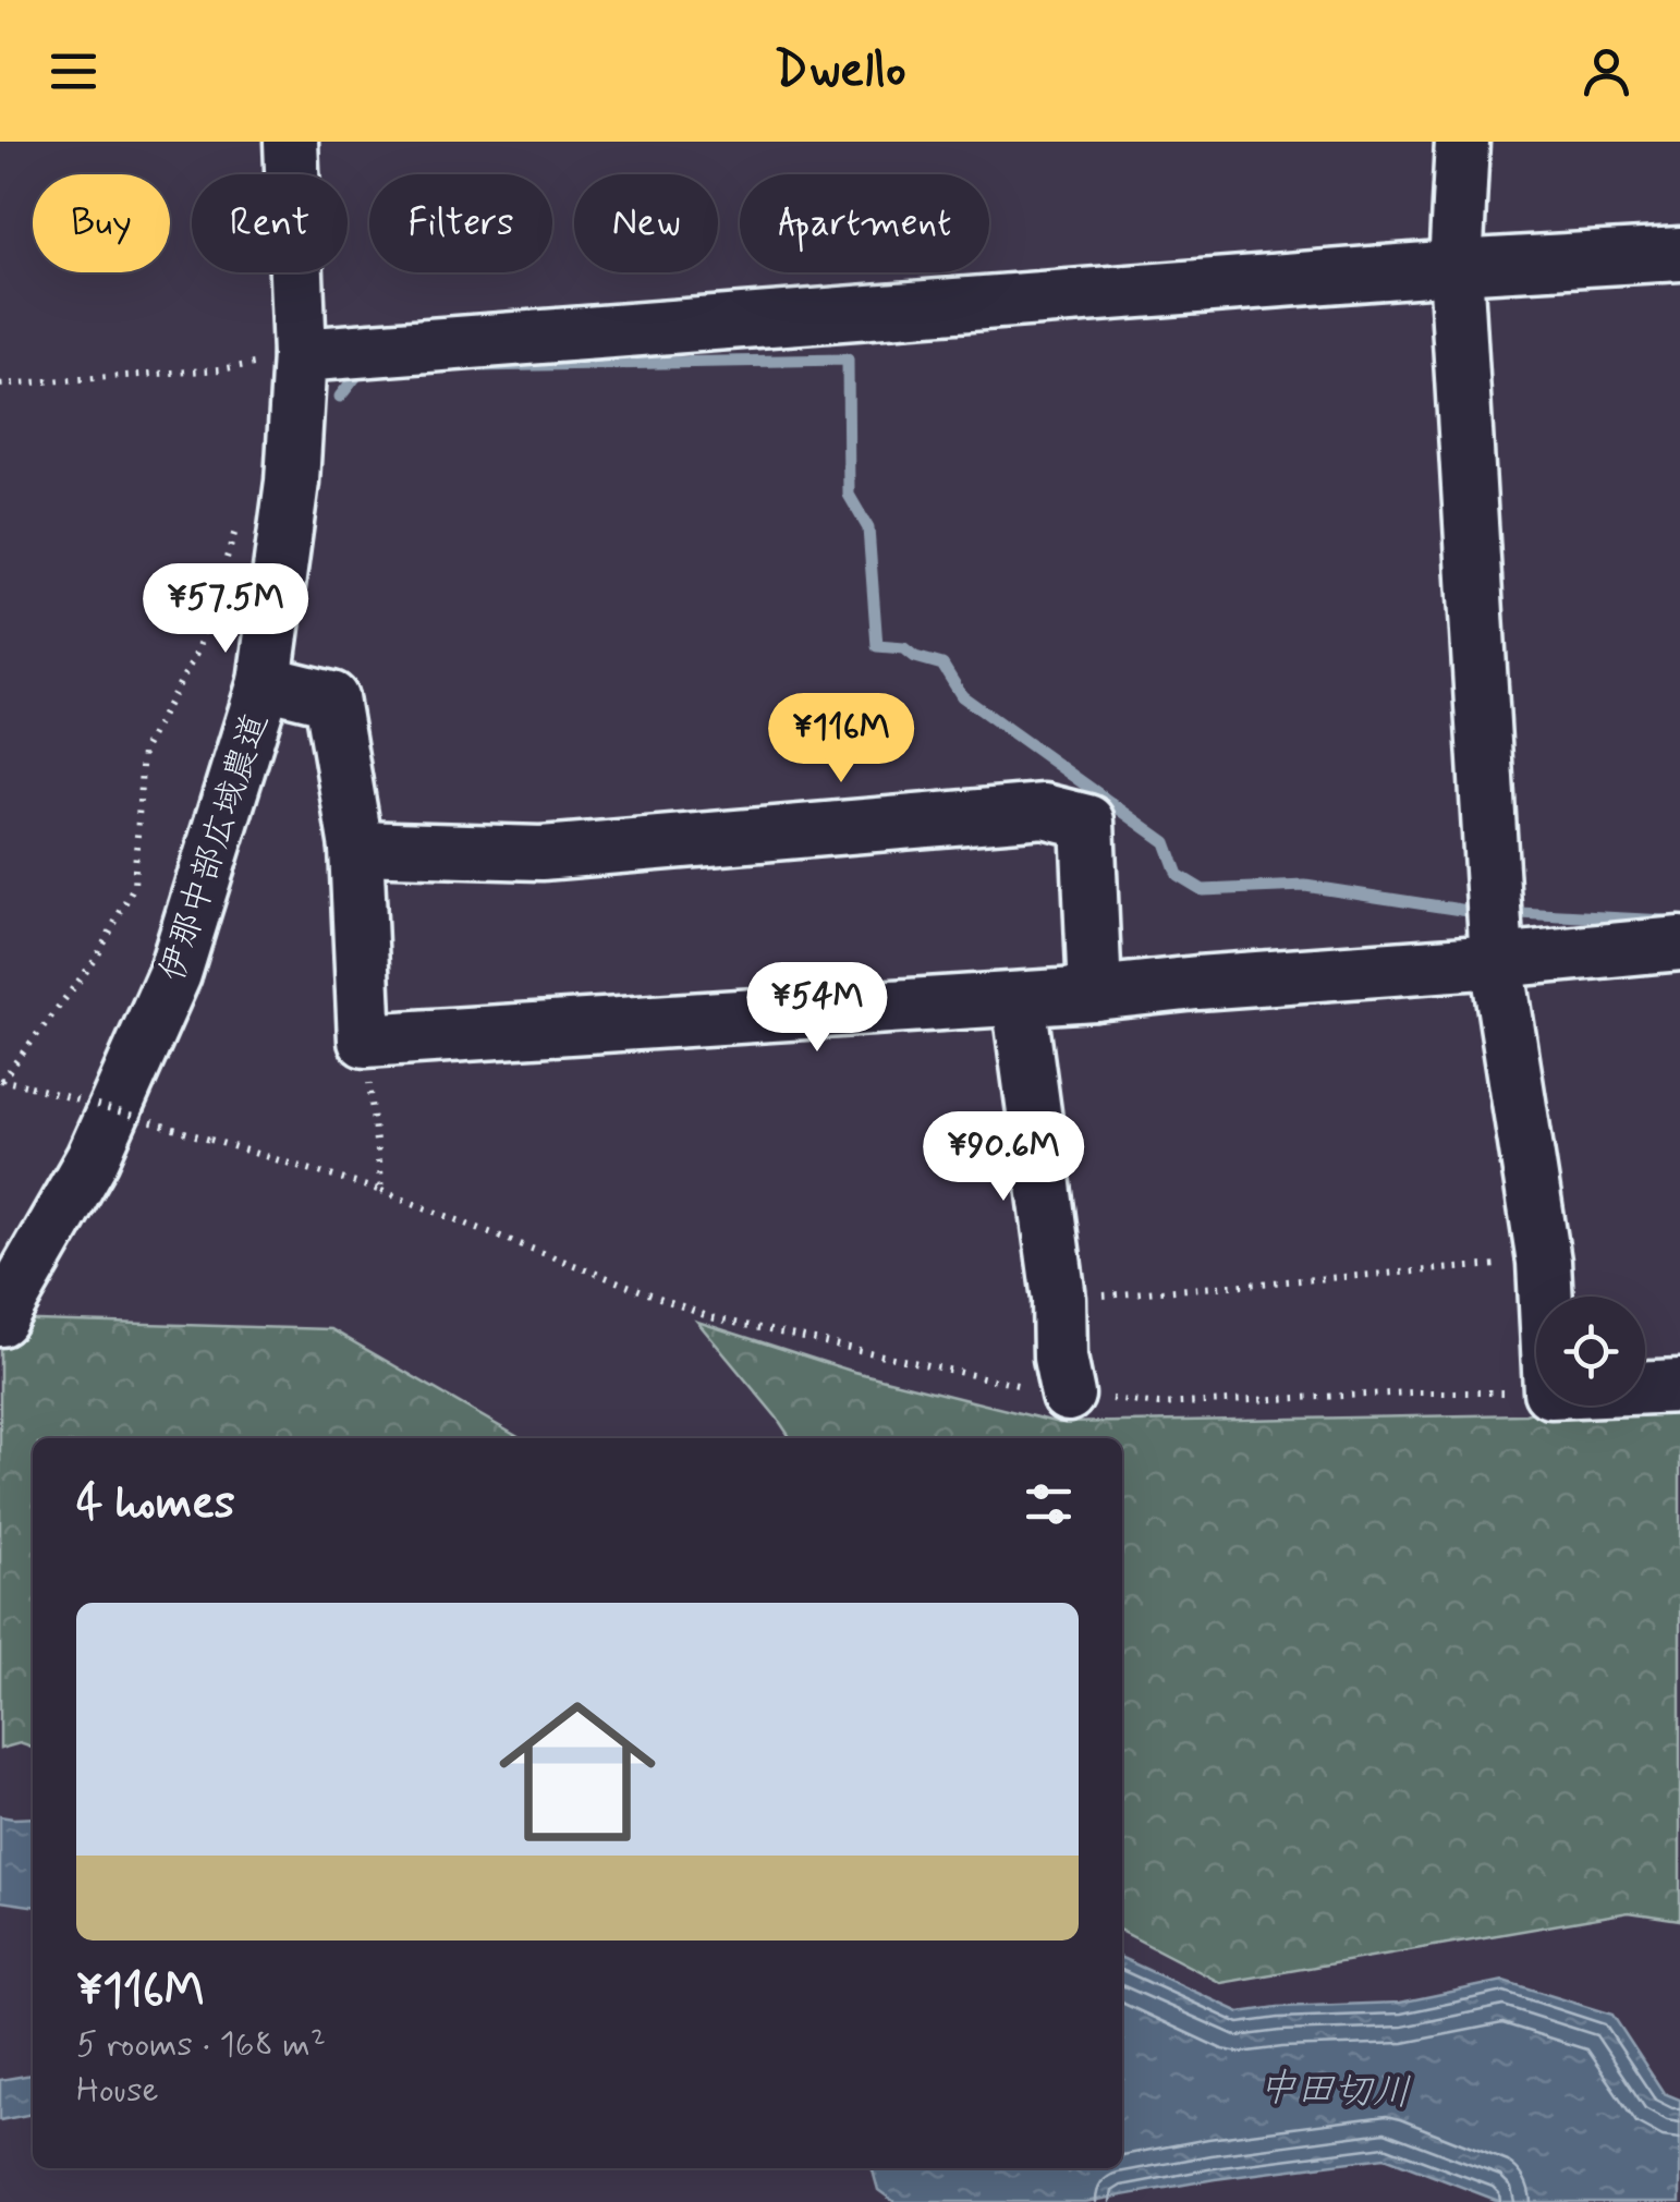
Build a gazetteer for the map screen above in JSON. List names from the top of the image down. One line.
{"streets":{"street":["伊那中部広域農道"]},"water":["中田切川"],"page":{"header":"Dwello","chip":["Buy","Rent","Filters","New","Apartment"],"price":["¥57.5M","¥116M","¥54M","¥90.6M"],"heading":"4 homes","list":[{"name":"¥116M","note":"5 rooms · 168 m² · House"}]}}
